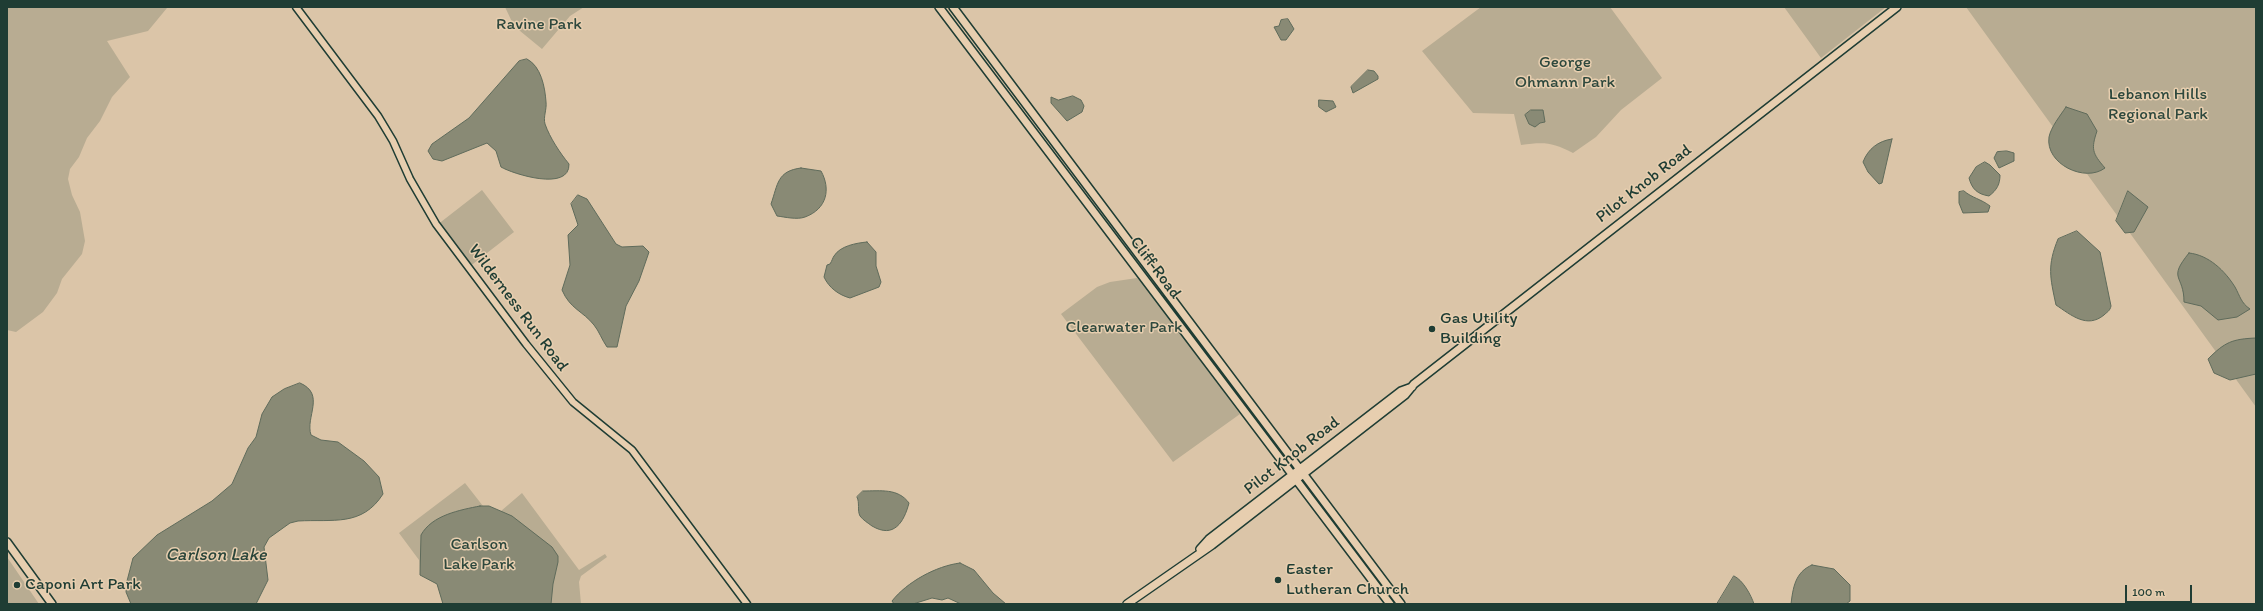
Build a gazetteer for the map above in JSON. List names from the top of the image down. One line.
{"streets":{"main road":["Pilot Knob Road","Cliff Road"],"street":["Wilderness Run Road"]},"crossings":[["Pilot Knob Road","Cliff Road"]],"water":["Carlson Lake"],"parks":["Ravine Park","George Ohmann Park","Lebanon Hills Regional Park","Clearwater Park","Carlson Lake Park"],"places":["Gas Utility Building","Easter Lutheran Church","Caponi Art Park"],"scale_bar":"100 m"}
